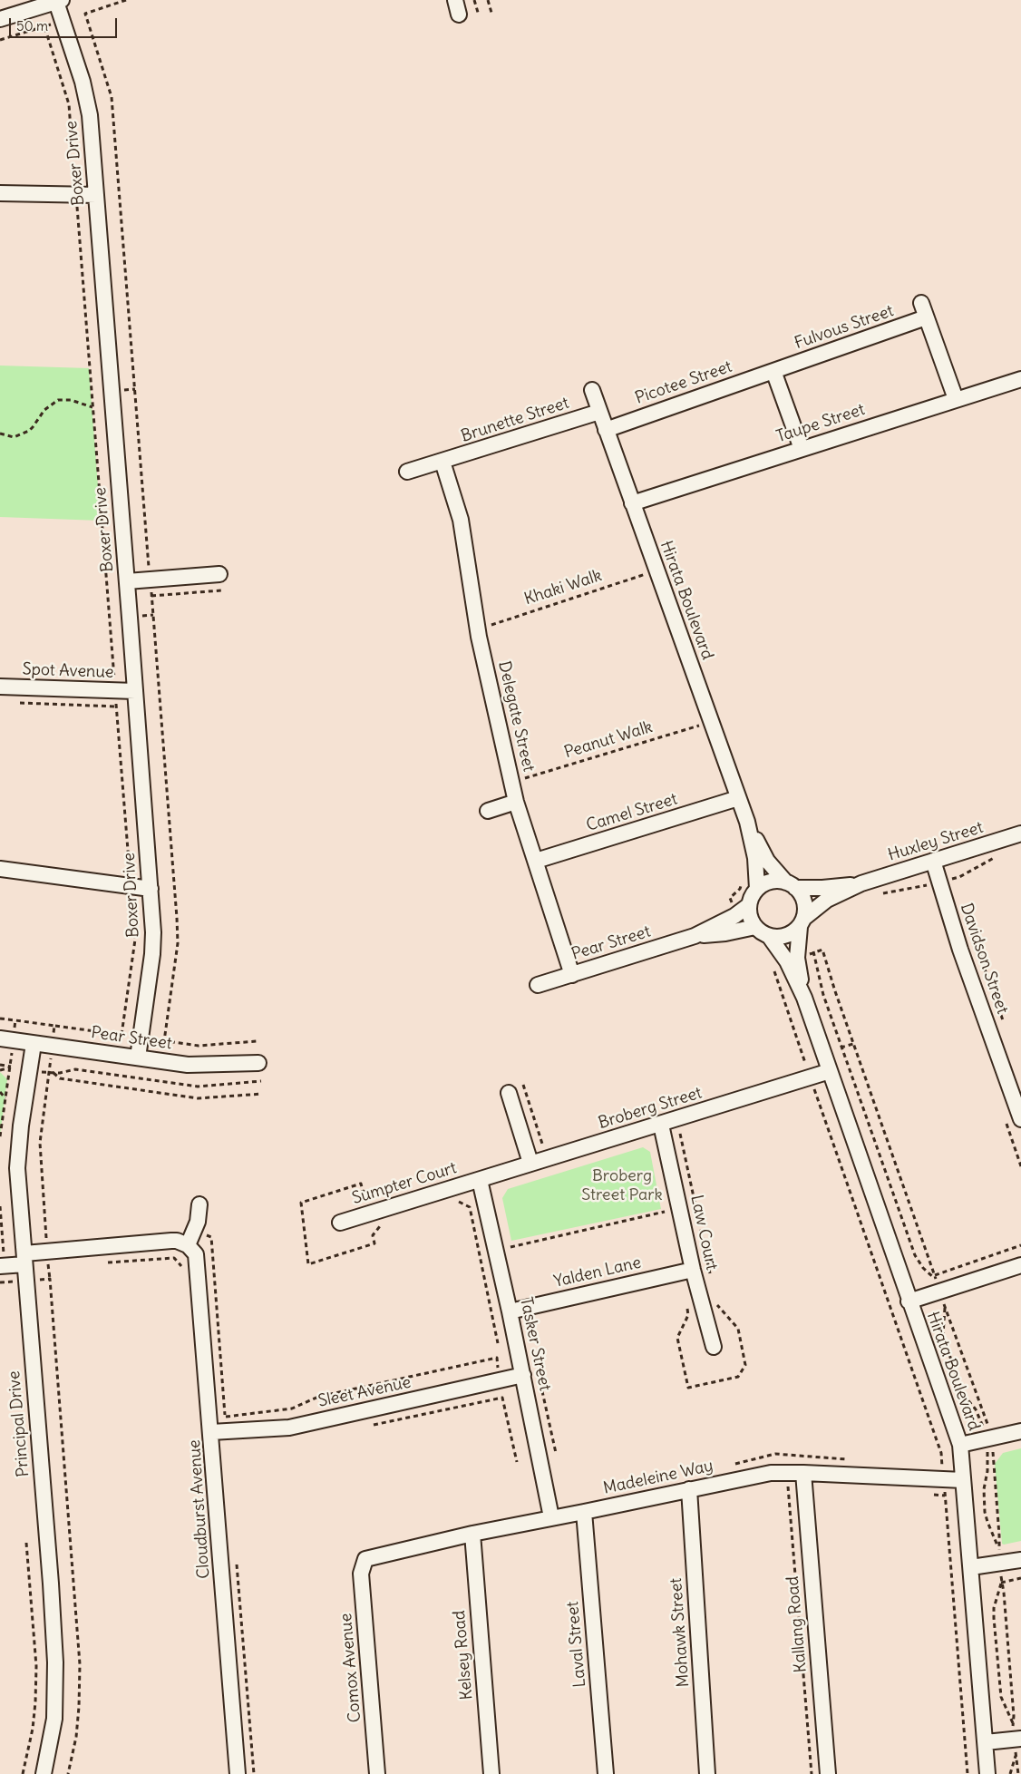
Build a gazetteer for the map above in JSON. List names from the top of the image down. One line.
{"streets":{"street":["Boxer Drive","Fulvous Street","Picotee Street","Brunette Street","Taupe Street","Hirata Boulevard","Spot Avenue","Delegate Street","Camel Street","Huxley Street","Pear Street","Davidson Street","Broberg Street","Sumpter Court","Law Court","Yalden Lane","Tasker Street","Sleet Avenue","Principal Drive","Madeleine Way","Cloudburst Avenue","Kallang Road","Mohawk Street","Laval Street","Kelsey Road","Comox Avenue"],"path":["Khaki Walk","Peanut Walk"]},"crossings":[["Boxer Drive","Spot Avenue"],["Boxer Drive","Pear Street"],["Fulvous Street","Picotee Street"],["Picotee Street","Hirata Boulevard"],["Brunette Street","Hirata Boulevard"],["Brunette Street","Delegate Street"],["Taupe Street","Hirata Boulevard"],["Khaki Walk","Hirata Boulevard"],["Khaki Walk","Delegate Street"],["Hirata Boulevard","Peanut Walk"],["Hirata Boulevard","Camel Street"],["Hirata Boulevard","Huxley Street"],["Hirata Boulevard","Pear Street"],["Hirata Boulevard","Broberg Street"],["Hirata Boulevard","Madeleine Way"],["Delegate Street","Peanut Walk"],["Delegate Street","Camel Street"],["Delegate Street","Pear Street"],["Huxley Street","Pear Street"],["Huxley Street","Davidson Street"],["Pear Street","Principal Drive"],["Broberg Street","Sumpter Court"],["Broberg Street","Law Court"],["Broberg Street","Tasker Street"],["Sumpter Court","Tasker Street"],["Law Court","Yalden Lane"],["Yalden Lane","Tasker Street"],["Tasker Street","Sleet Avenue"],["Tasker Street","Madeleine Way"],["Sleet Avenue","Cloudburst Avenue"],["Madeleine Way","Kallang Road"],["Madeleine Way","Mohawk Street"],["Madeleine Way","Laval Street"],["Madeleine Way","Kelsey Road"],["Madeleine Way","Comox Avenue"]],"parks":["Broberg Street Park"],"scale_bar":"50 m"}
